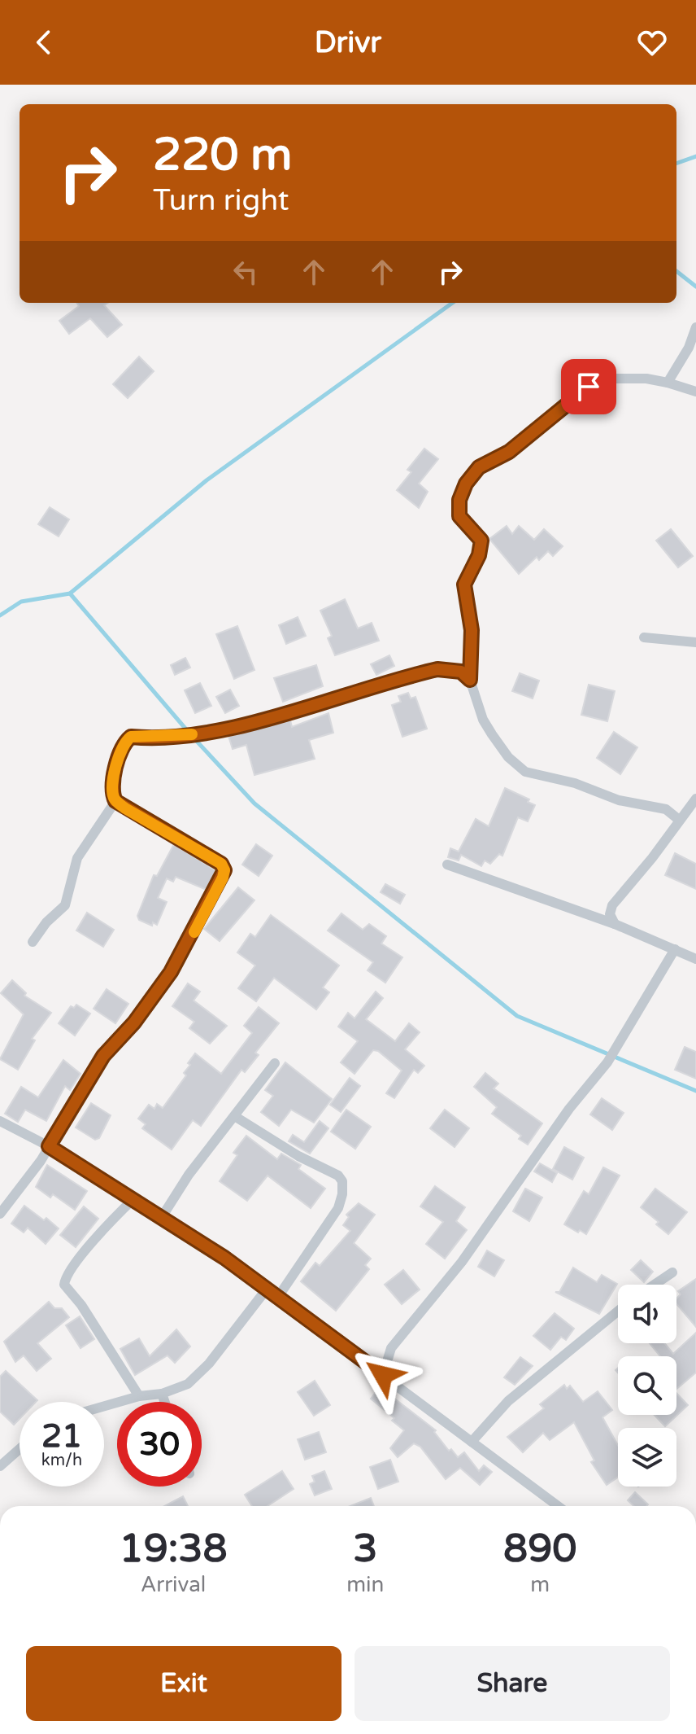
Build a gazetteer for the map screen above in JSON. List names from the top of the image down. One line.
{"page":{"header":"Drivr","turn":["220 m","Turn right"],"speed":"21 km/h","limit":"30","eta":["19:38","Arrival","3","min","890","m"],"buttons":["Exit","Share"]}}
